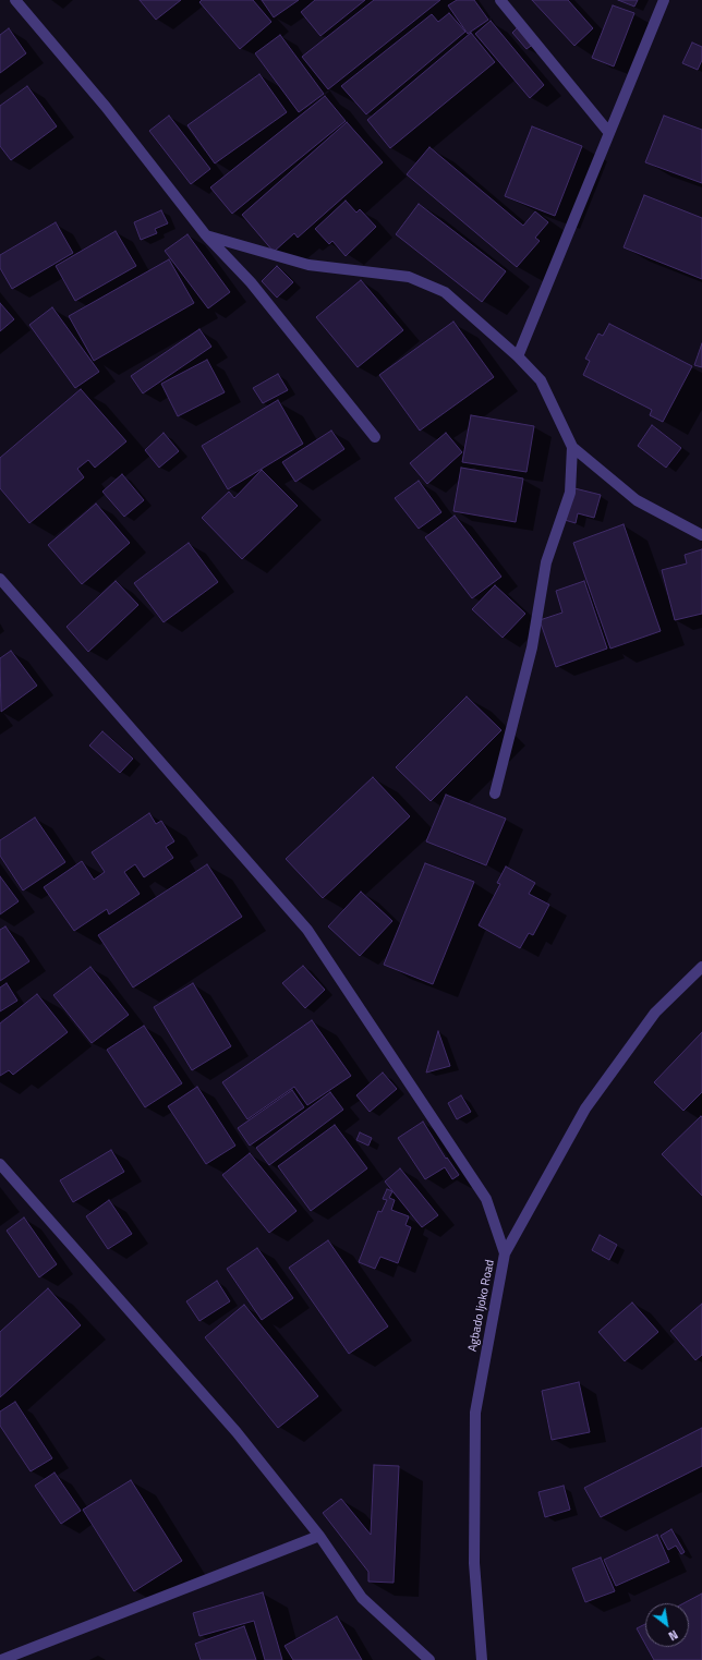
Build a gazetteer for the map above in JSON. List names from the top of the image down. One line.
{"streets":{"street":["Agbado Ijoko Road"]},"north":"bottom right"}
